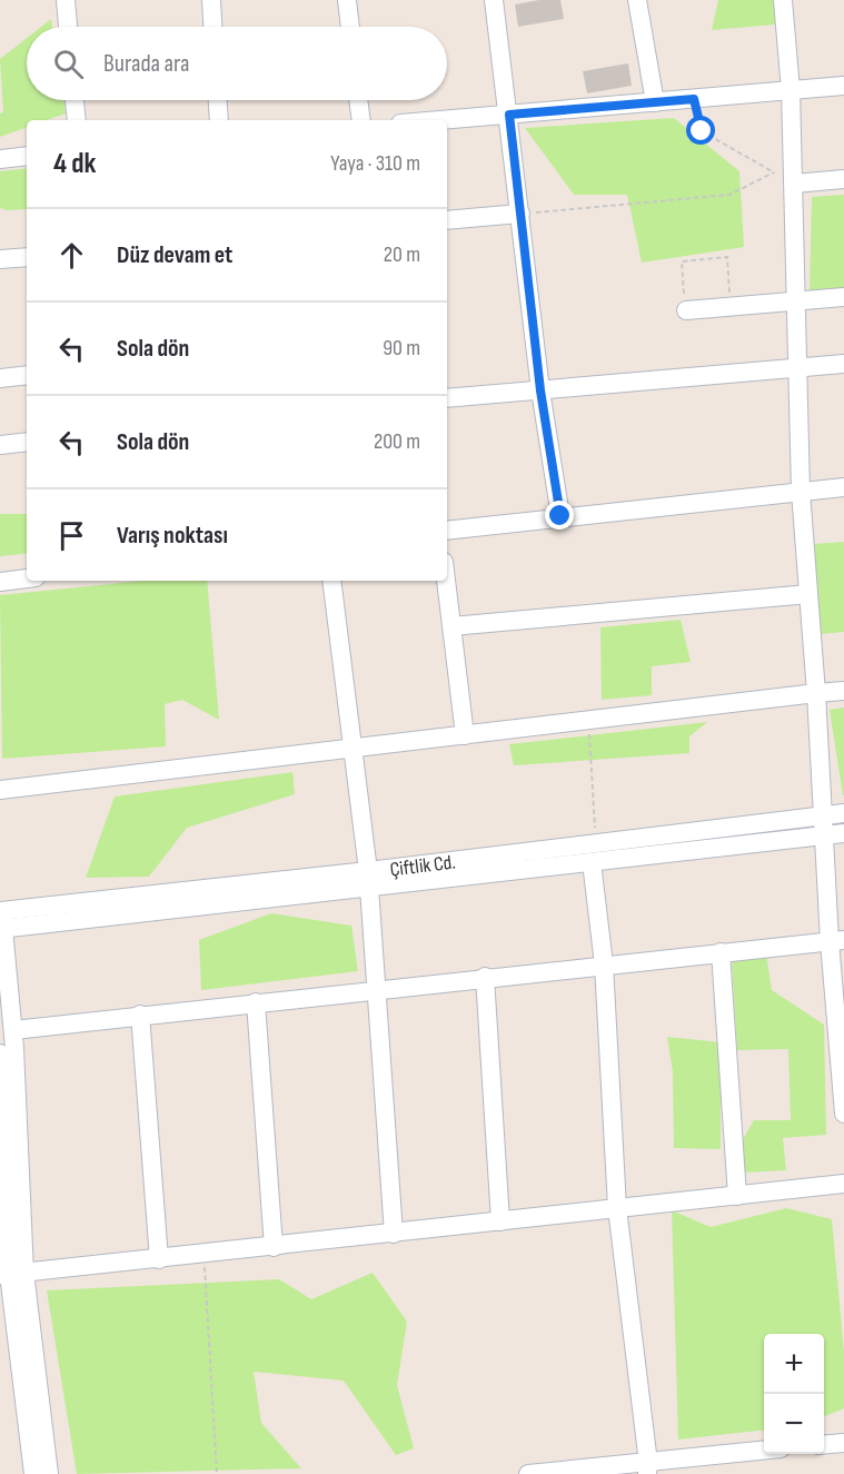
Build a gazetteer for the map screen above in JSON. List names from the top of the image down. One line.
{"streets":{"street":["Çiftlik Cd."]},"page":{"search":"Burada ara","heading":["4 dk","Yaya · 310 m"],"list":[["Düz devam et","20 m"],["Sola dön","90 m"],["Sola dön","200 m"],"Varış noktası"],"map_buttons":["+","−"]}}
